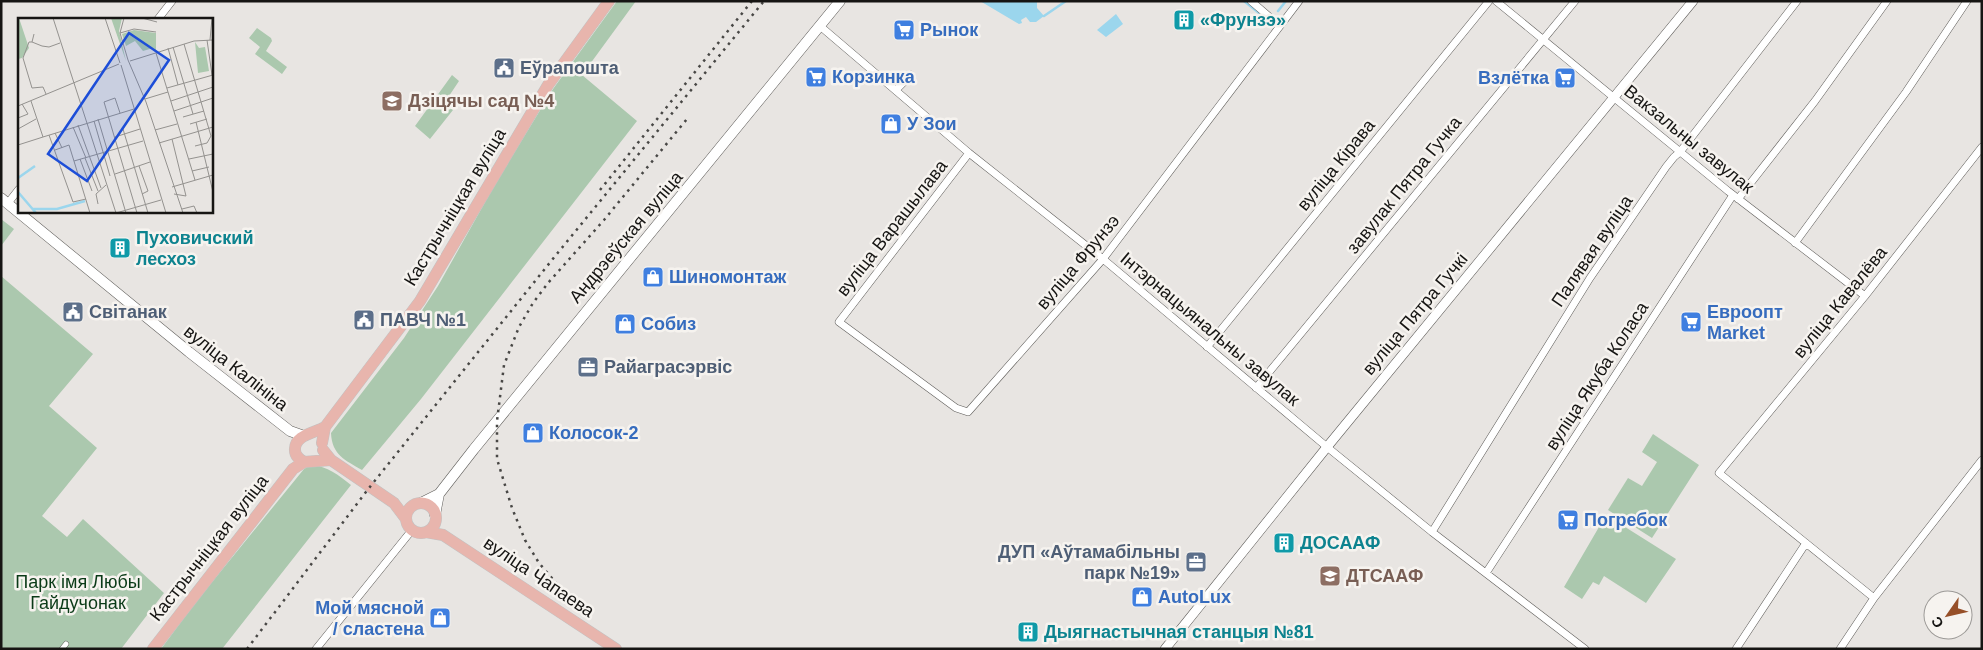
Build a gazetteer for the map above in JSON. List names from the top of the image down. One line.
{"streets":{"main road":["Кастрычніцкая вуліца","Андрэеўская вуліца","вуліца Калініна","вуліца Чапаева"],"street":["Вакзальны завулак","вуліца Кірава","завулак Пятра Гучка","вуліца Варашылава","Палявая вуліца","вуліца Фрунзэ","вуліца Кавалёва","вуліца Пятра Гучкі","Інтэрнацыянальны завулак","вуліца Якуба Коласа"]},"crossings":[["Вакзальны завулак","завулак Пятра Гучка"],["Вакзальны завулак","Палявая вуліца"],["Вакзальны завулак","вуліца Кавалёва"],["Вакзальны завулак","вуліца Пятра Гучкі"],["Вакзальны завулак","вуліца Якуба Коласа"],["вуліца Кірава","Інтэрнацыянальны завулак"],["завулак Пятра Гучка","Інтэрнацыянальны завулак"],["Кастрычніцкая вуліца","вуліца Калініна"],["вуліца Варашылава","вуліца Фрунзэ"],["вуліца Варашылава","Інтэрнацыянальны завулак"],["Андрэеўская вуліца","Інтэрнацыянальны завулак"],["Андрэеўская вуліца","вуліца Чапаева"],["Палявая вуліца","Інтэрнацыянальны завулак"],["вуліца Фрунзэ","Інтэрнацыянальны завулак"],["вуліца Пятра Гучкі","Інтэрнацыянальны завулак"],["Інтэрнацыянальны завулак","вуліца Якуба Коласа"]],"parks":["Парк імя Любы Гайдучонак"],"places":{"building":["«Фрунзэ»","Пуховичский лесхоз","ДОСААФ","Дыягнастычная станцыя №81"],"supermarket":["Рынок","Корзинка","Взлётка","Евроопт Market","Погребок"],"public building":["Еўрапошта","Світанак","ПАВЧ №1"],"school or university":["Дзіцячы сад №4","ДТСААФ"],"shop":["У Зои","Шиномонтаж","Собиз","Колосок-2","AutoLux","Мой мясной / сластена"],"office":["Райаграсэрвіс","ДУП «Аўтамабільны парк №19»"]},"north":"bottom left"}
